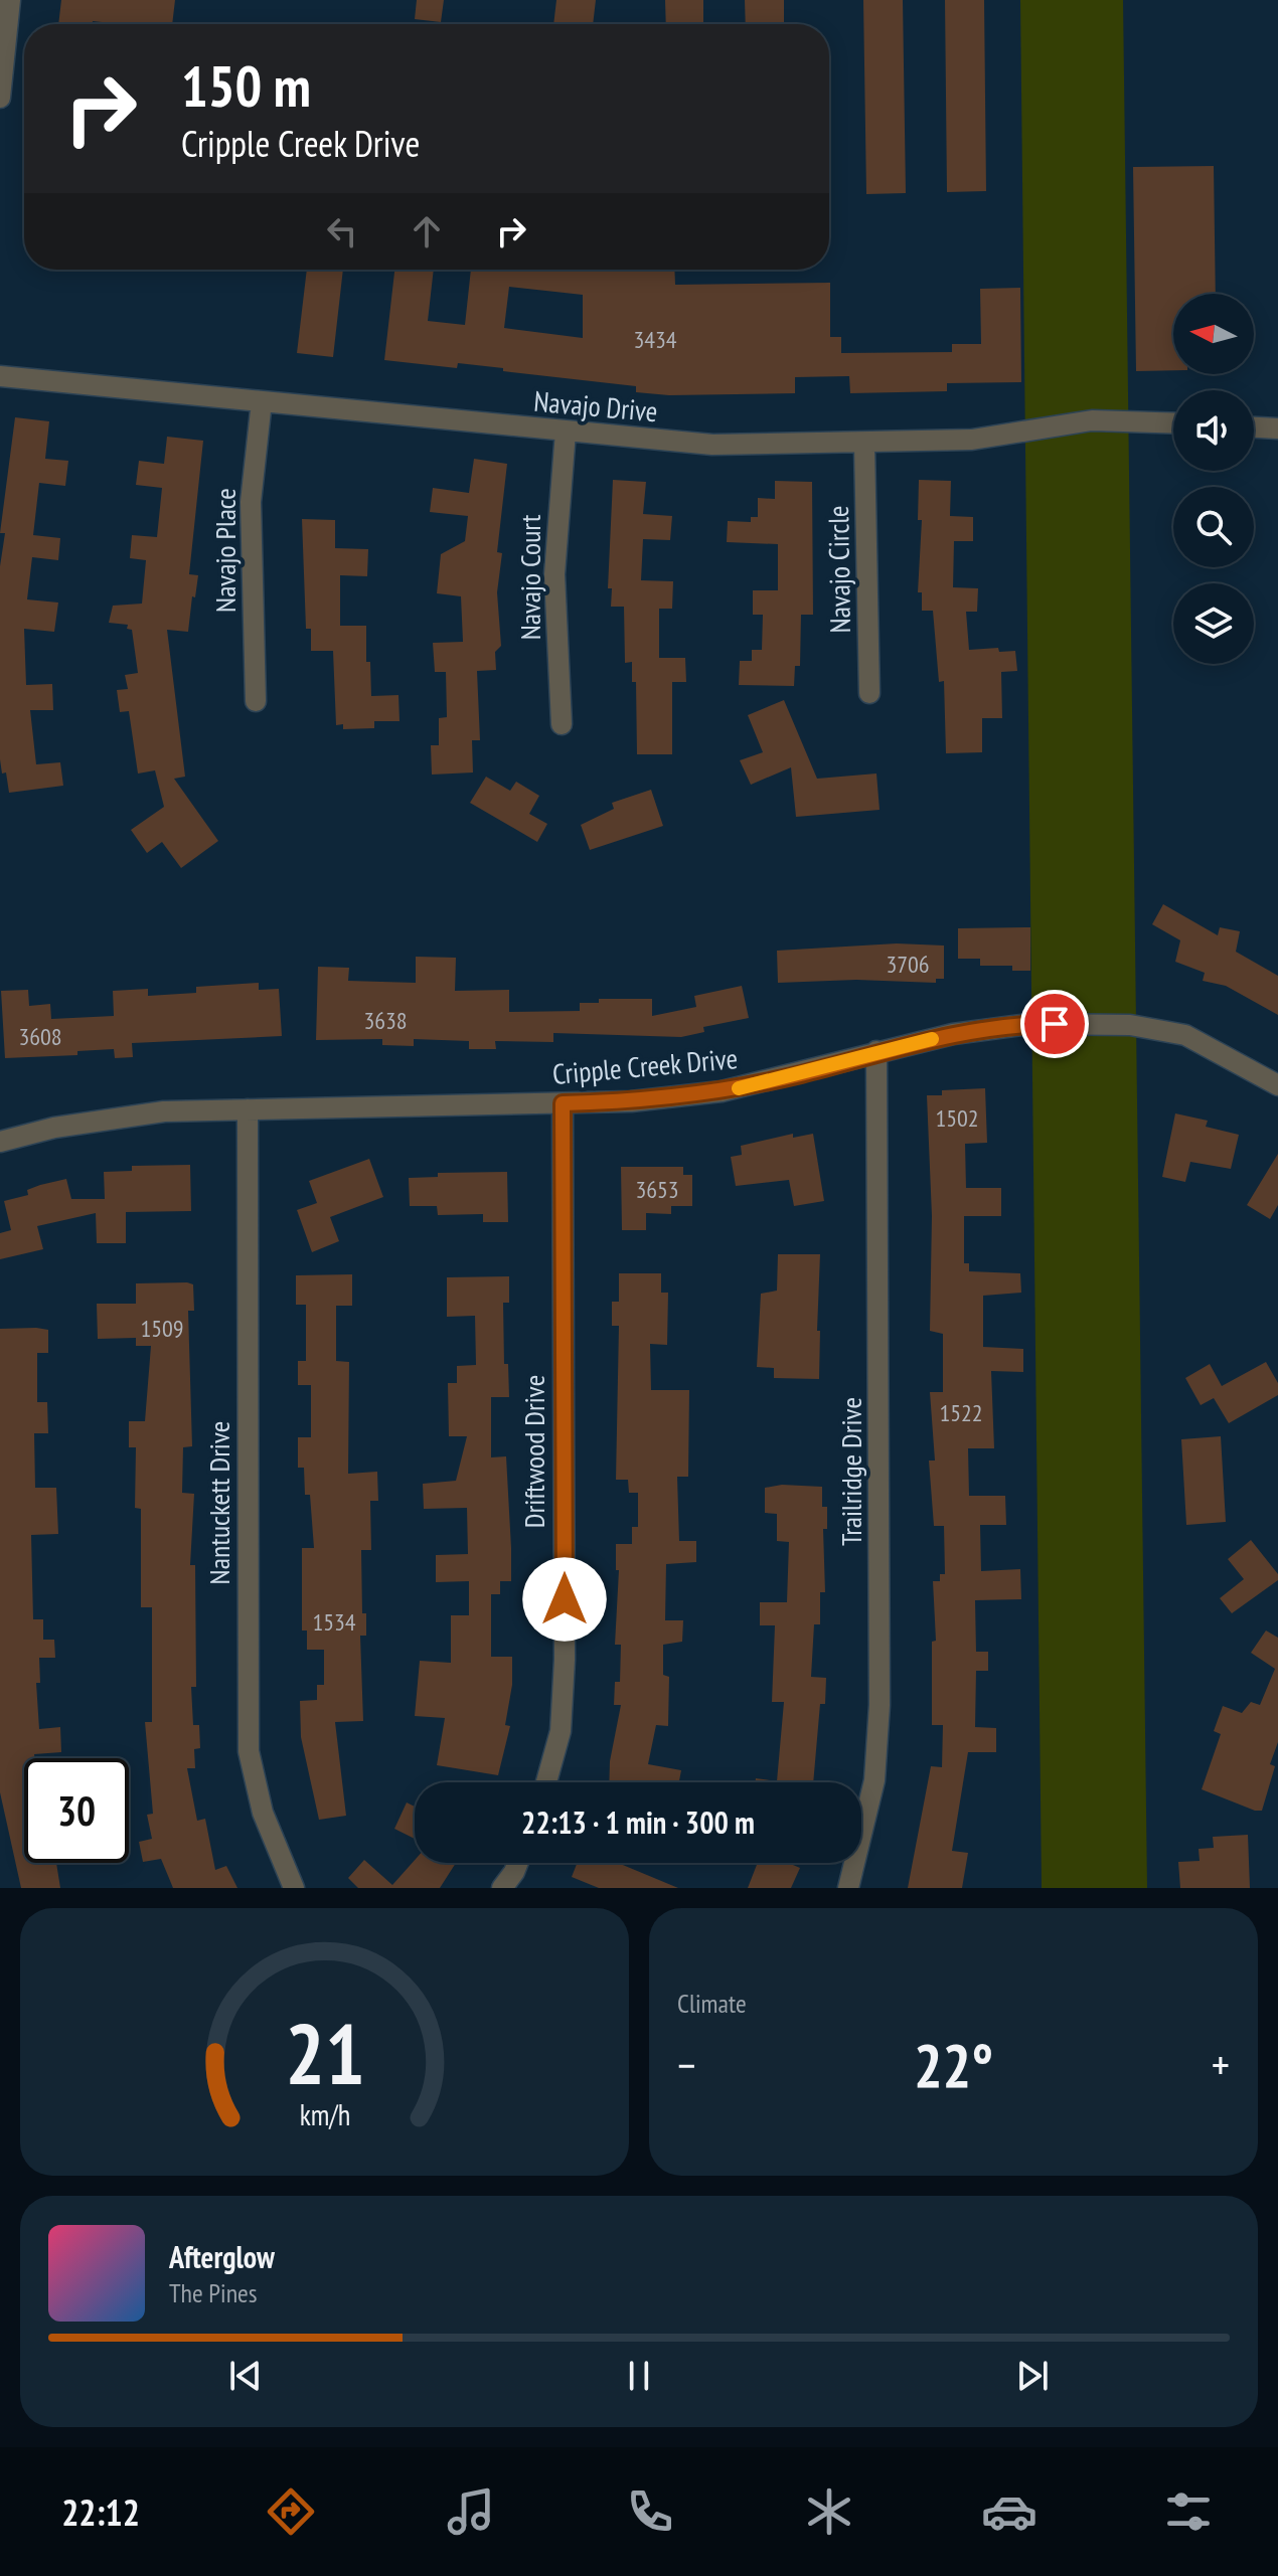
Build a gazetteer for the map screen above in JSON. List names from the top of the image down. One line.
{"streets":{"street":["Navajo Drive","Navajo Place","Navajo Circle","Navajo Court","Cripple Creek Drive","Driftwood Drive","Trailridge Drive","Nantuckett Drive"]},"crossings":[["Navajo Drive","Navajo Place"],["Navajo Drive","Navajo Circle"],["Navajo Drive","Navajo Court"],["Cripple Creek Drive","Driftwood Drive"],["Cripple Creek Drive","Trailridge Drive"],["Cripple Creek Drive","Nantuckett Drive"]],"house_numbers":["3434","3706","3638","3608","1502","3653","1509","1522","1534"],"north":"left","page":{"turn":["150 m","Cripple Creek Drive"],"limit":"30","trip":"22:13 · 1 min · 300 m","tile":"Climate","heat":["−","22°","+"],"song":["Afterglow","The Pines"],"tabs":"22:12","gauge":["21","km/h"]}}
